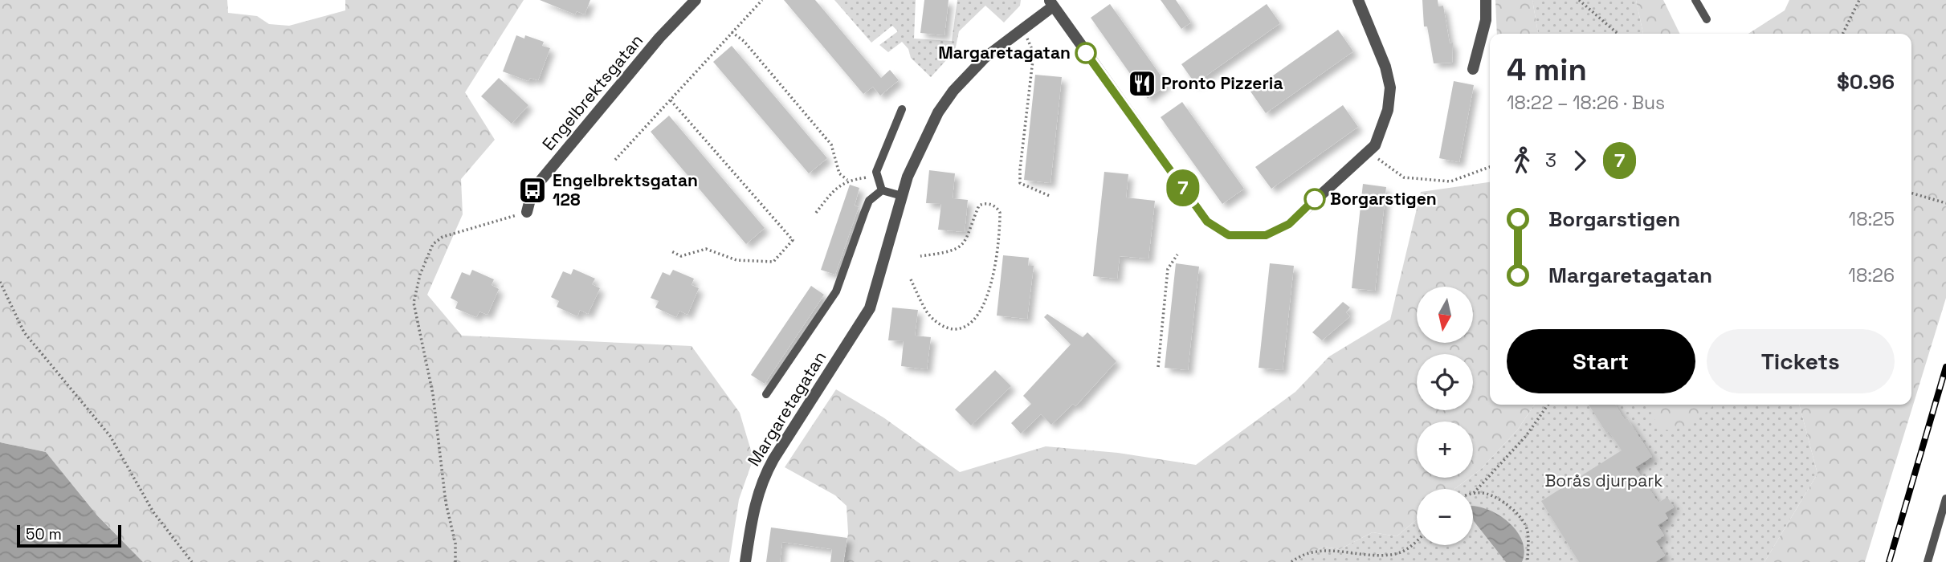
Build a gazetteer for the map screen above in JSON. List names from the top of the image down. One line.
{"streets":{"street":["Engelbrektsgatan","Margaretagatan"]},"parks":["Borås djurpark"],"places":{"other":["Margaretagatan","Borgarstigen"],"restaurant":["Pronto Pizzeria"],"bus stop":["Engelbrektsgatan 128"]},"lines":["bus line 7"],"scale_bar":"50 m","north":"bottom","page":{"on_map":"7","heading":["4 min","18:22 – 18:26 · Bus","$0.96"],"legs":["3","7"],"list":[{"name":"Borgarstigen","value":"18:25"},{"name":"Margaretagatan","value":"18:26"}],"map_buttons":["+","−"],"buttons":["Start","Tickets"],"scale":"50 m"}}
